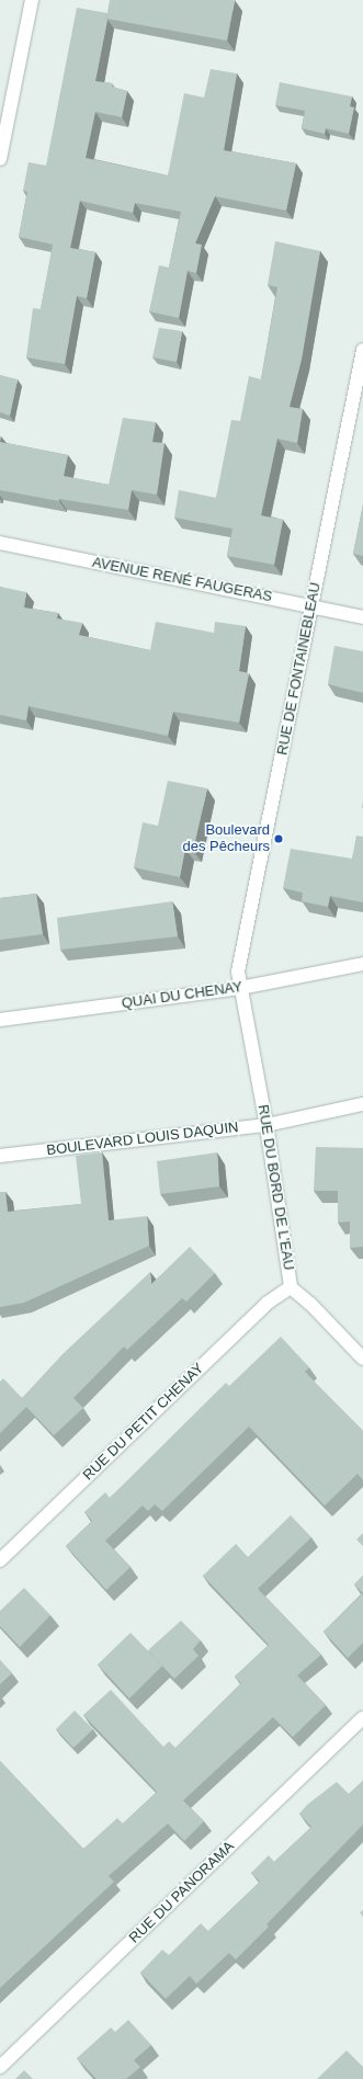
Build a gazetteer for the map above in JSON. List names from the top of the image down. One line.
{"streets":{"street":["AVENUE RENÉ FAUGERAS","RUE DE FONTAINEBLEAU","QUAI DU CHENAY","BOULEVARD LOUIS DAQUIN","RUE DU BORD DE L'EAU","RUE DU PETIT CHENAY","RUE DU PANORAMA"]},"crossings":[["AVENUE RENÉ FAUGERAS","RUE DE FONTAINEBLEAU"],["RUE DE FONTAINEBLEAU","QUAI DU CHENAY"],["RUE DE FONTAINEBLEAU","RUE DU BORD DE L'EAU"],["QUAI DU CHENAY","RUE DU BORD DE L'EAU"],["BOULEVARD LOUIS DAQUIN","RUE DU BORD DE L'EAU"],["RUE DU BORD DE L'EAU","RUE DU PETIT CHENAY"]],"places":["Boulevard des Pêcheurs"]}
